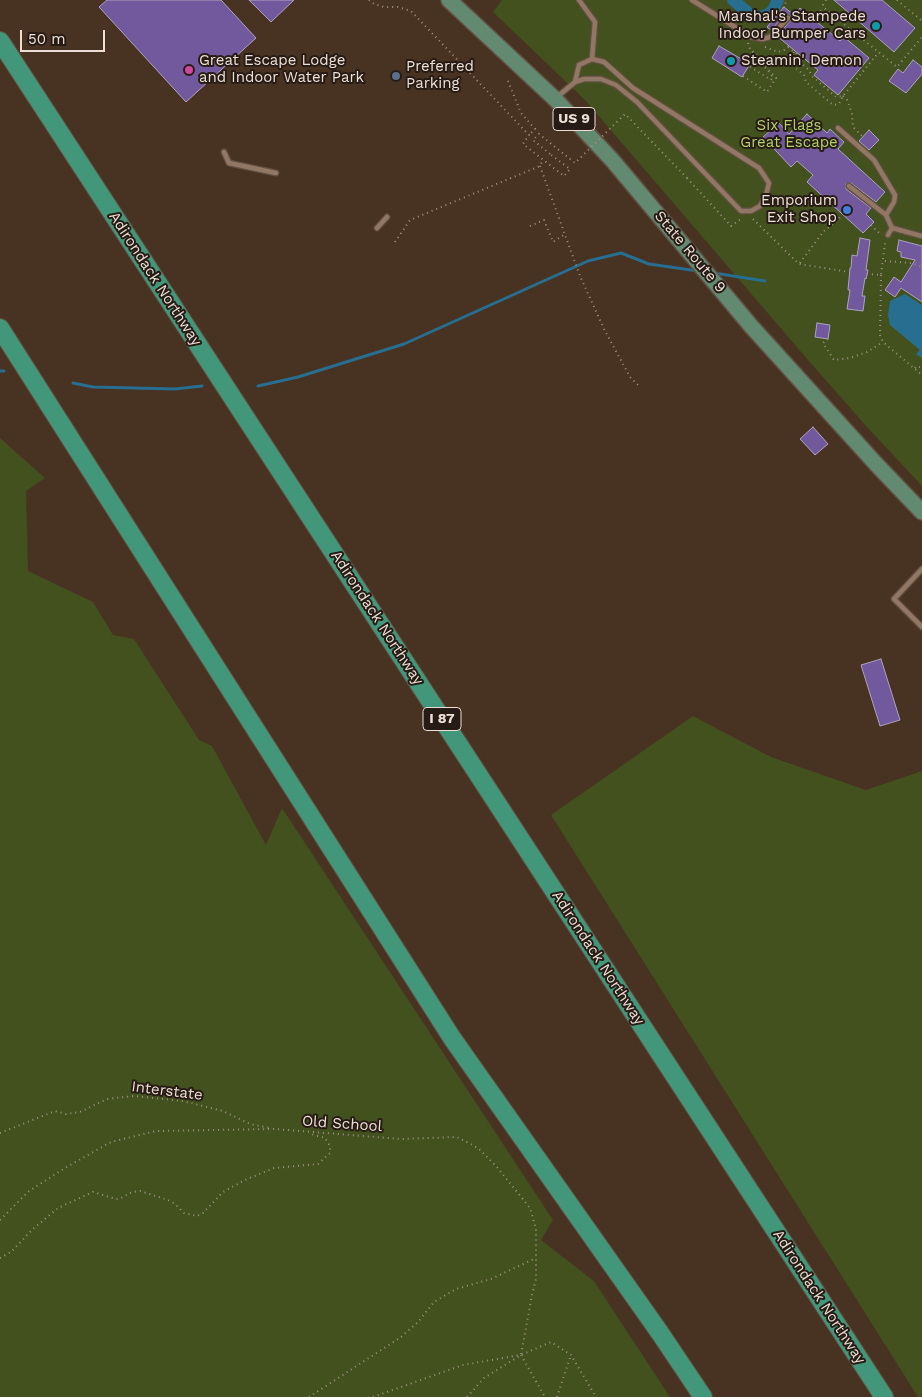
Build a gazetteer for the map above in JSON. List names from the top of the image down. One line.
{"streets":{"highway":["Adirondack Northway","I 87"],"main road":["US 9","State Route 9"],"path":["Interstate","Old School"]},"crossings":[["Interstate","Old School"]],"parks":["Six Flags Great Escape"],"places":["Marshal's Stampede Indoor Bumper Cars","Steamin' Demon","Great Escape Lodge and Indoor Water Park","Preferred Parking","Emporium Exit Shop"],"scale_bar":"50 m"}
